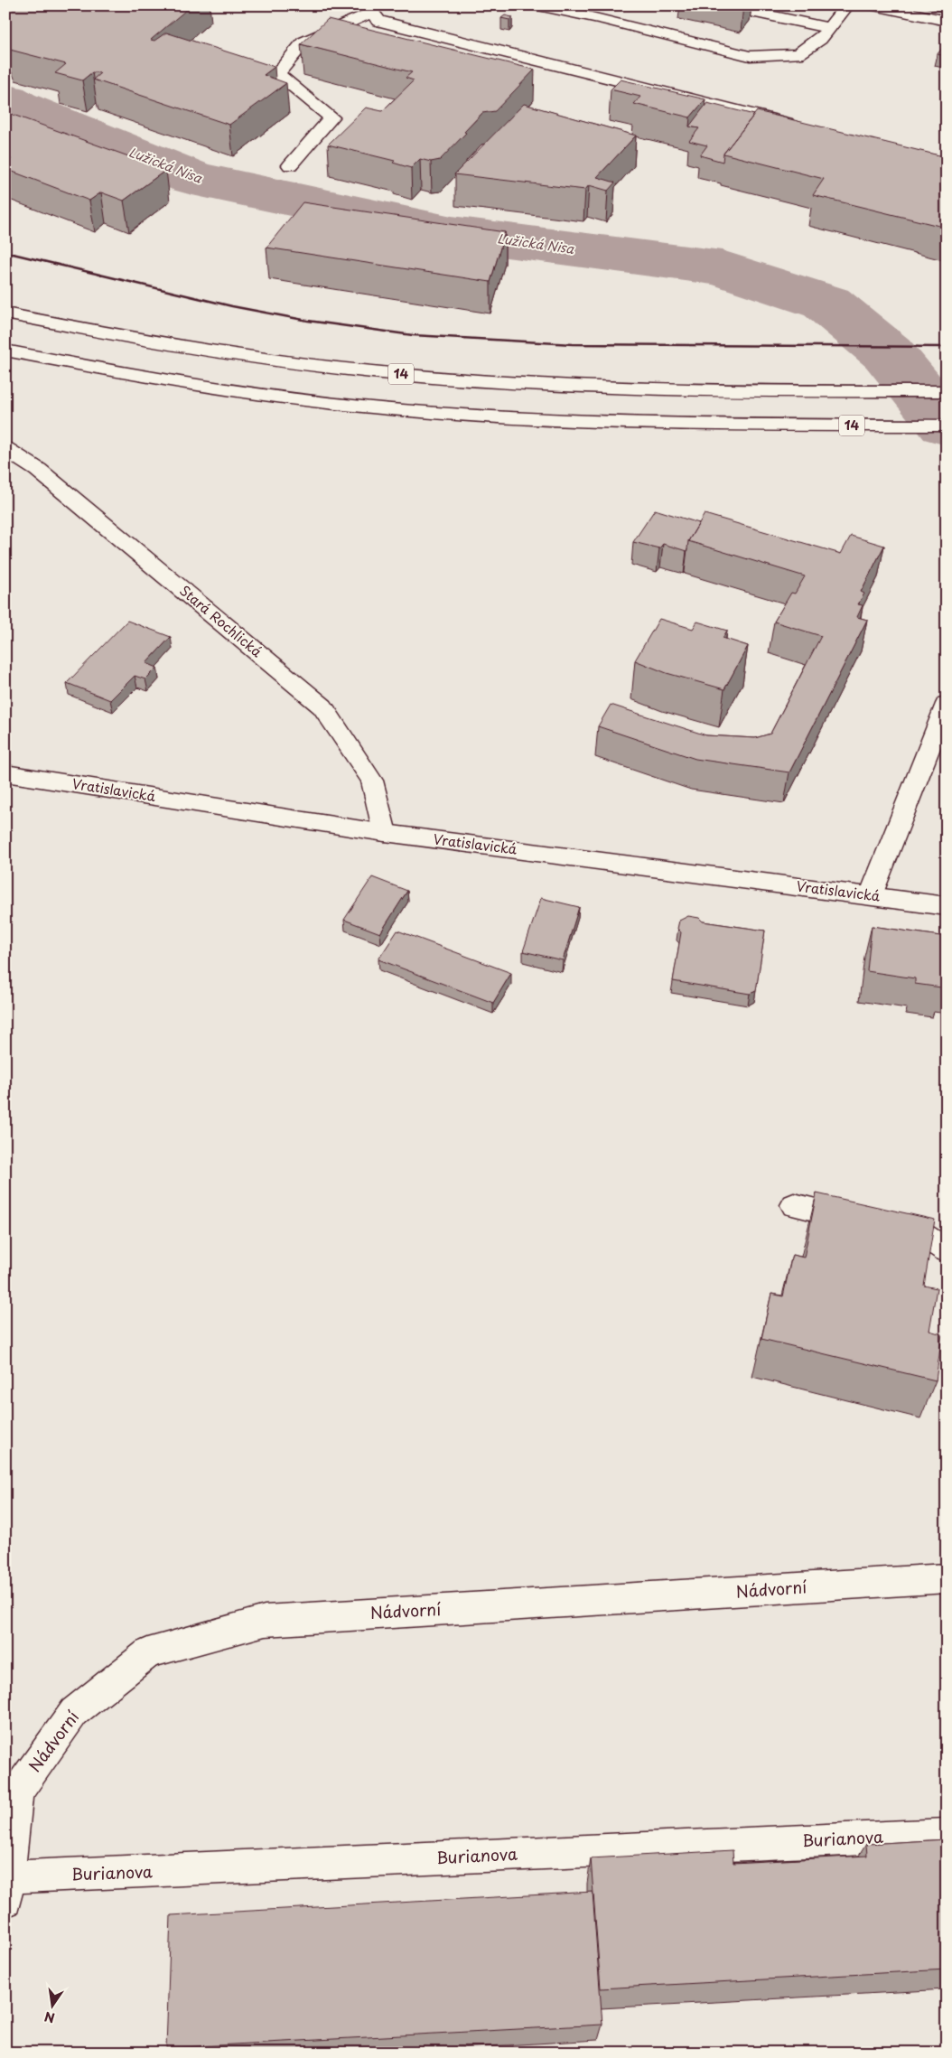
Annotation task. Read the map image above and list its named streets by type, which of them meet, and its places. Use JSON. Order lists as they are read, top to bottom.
{
  "streets": {
    "main road": [
      "14",
      "Stará Rochlická",
      "Vratislavická",
      "Nádvorní",
      "Burianova"
    ]
  },
  "crossings": [
    ["Stará Rochlická", "Vratislavická"],
    ["Nádvorní", "Burianova"]
  ],
  "water": ["Lužická Nisa"],
  "north": "bottom"
}
